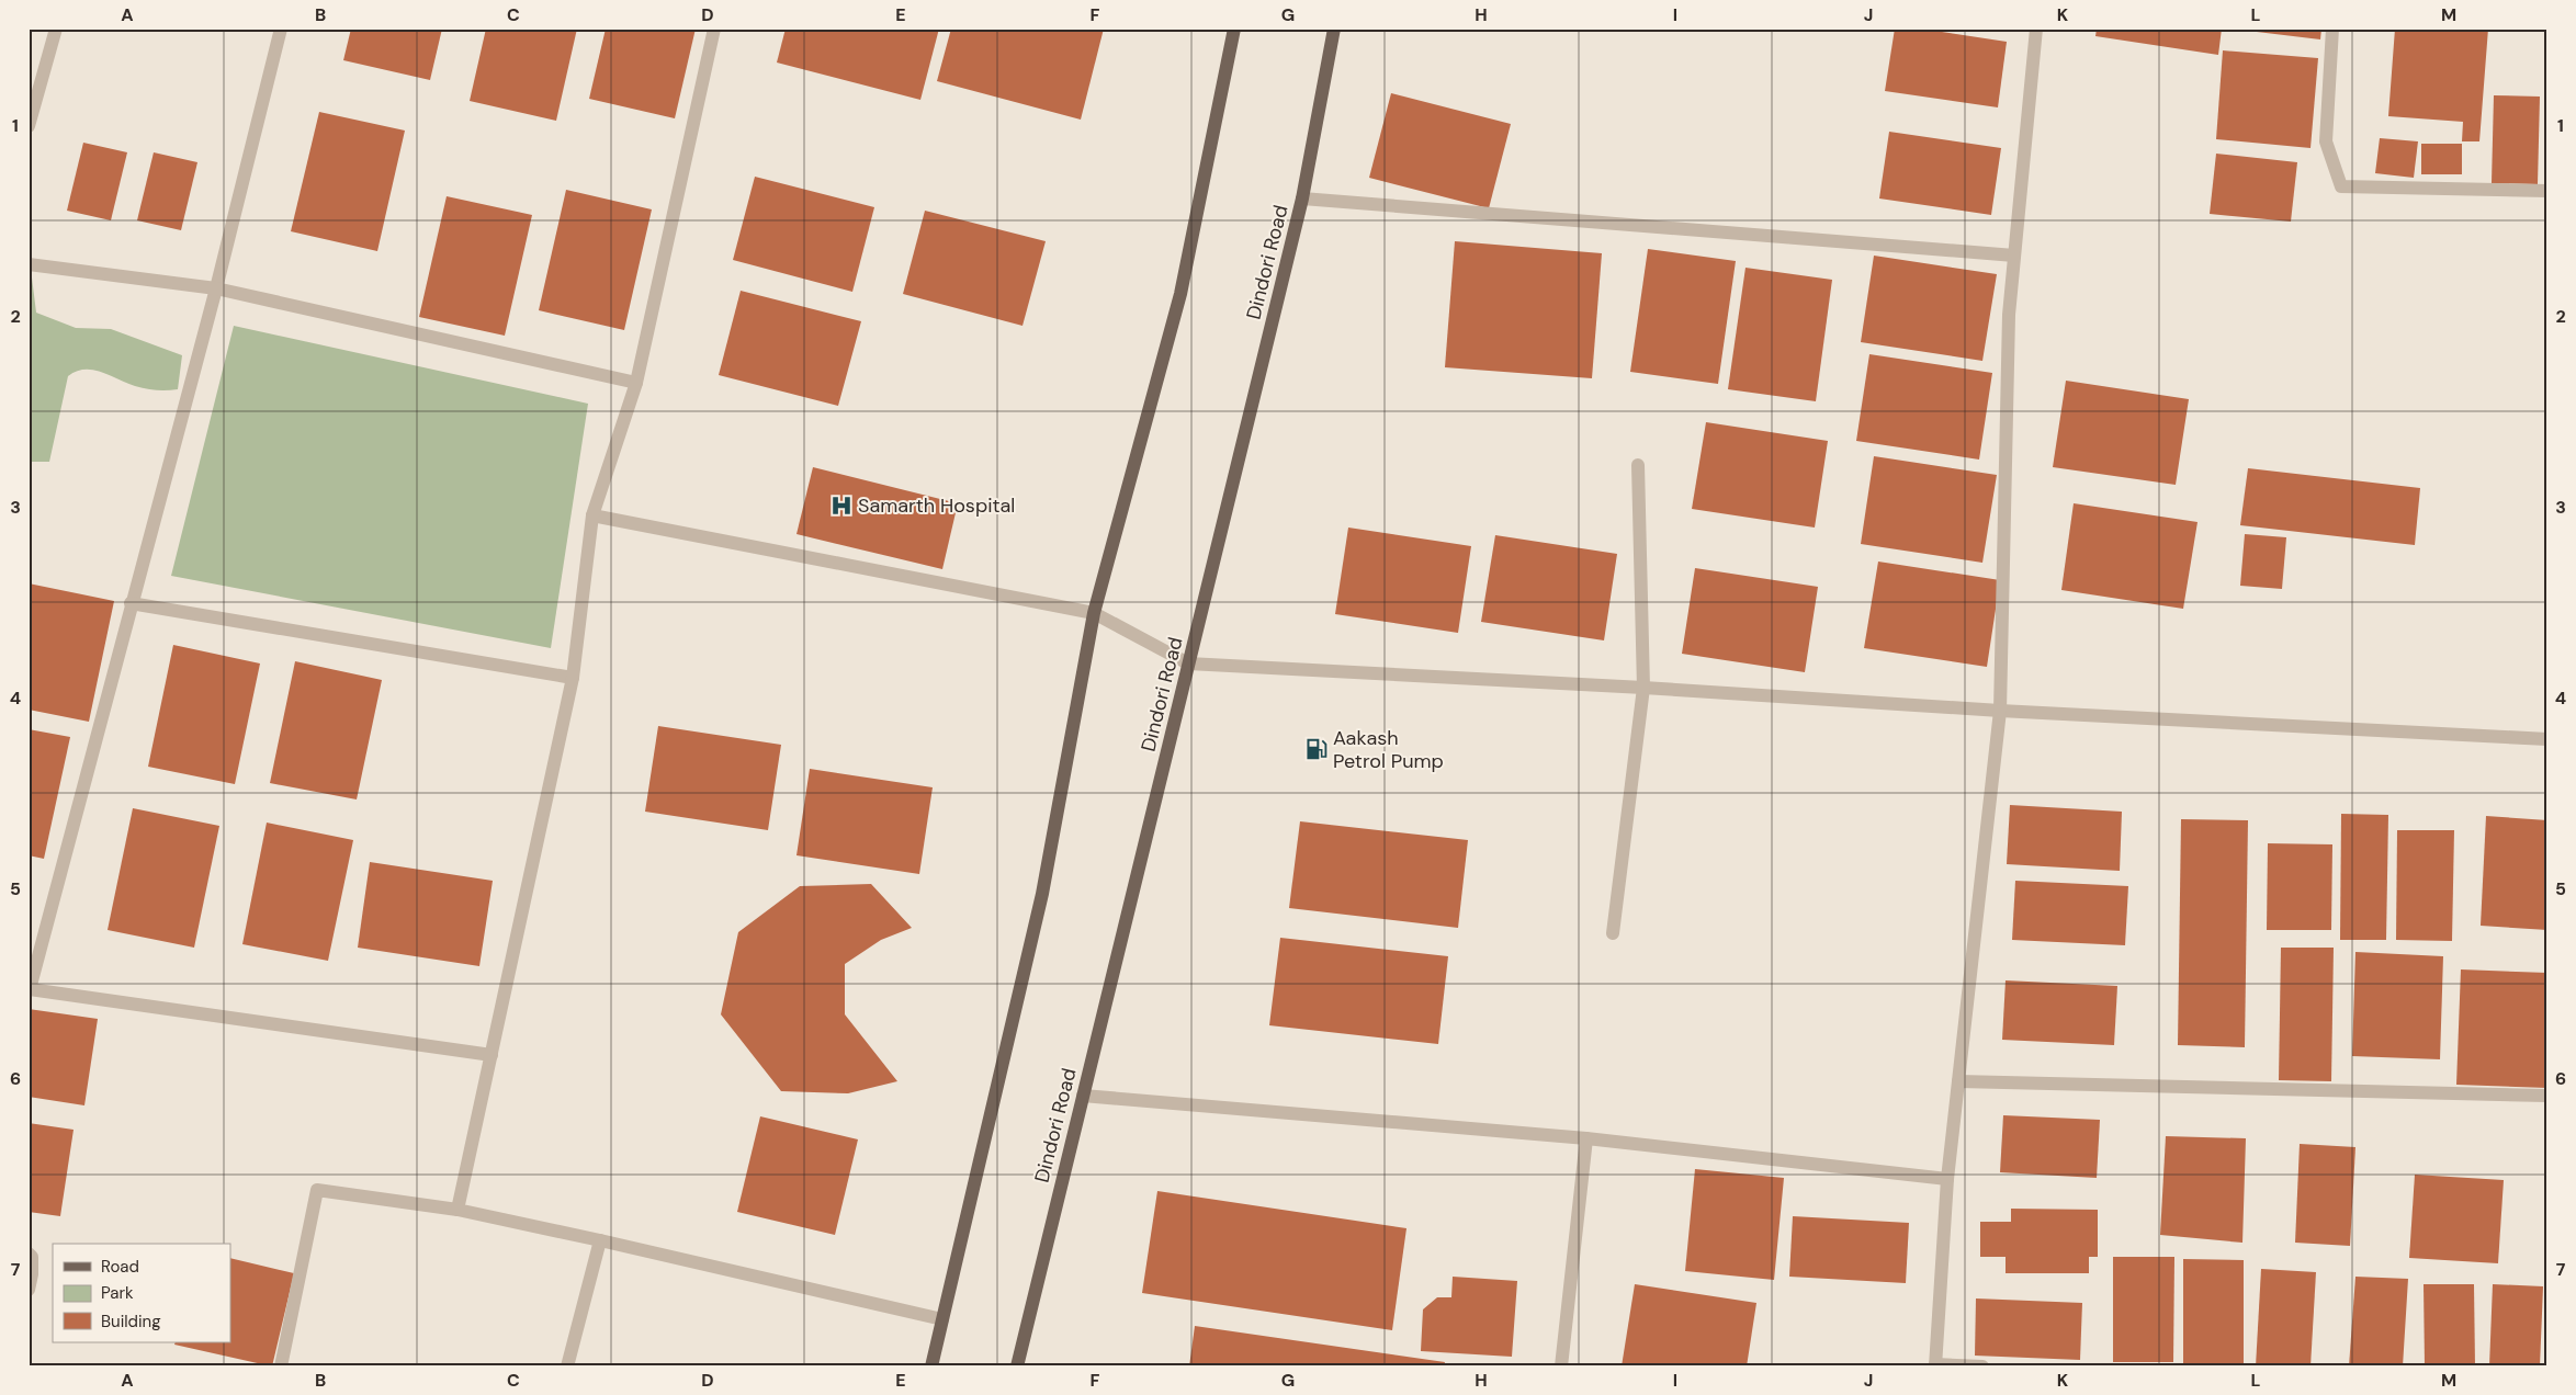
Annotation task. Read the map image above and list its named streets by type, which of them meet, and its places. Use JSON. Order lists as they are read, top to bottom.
{
  "streets": {
    "main road": ["Dindori Road"]
  },
  "places": {
    "hospital": ["Samarth Hospital"],
    "fuel station": ["Aakash Petrol Pump"]
  },
  "legend": ["Road", "Park", "Building"],
  "grid": {
    "columns": [
      "A",
      "B",
      "C",
      "D",
      "E",
      "F",
      "G",
      "H",
      "I",
      "J",
      "K",
      "L",
      "M"
    ],
    "rows": [
      "1",
      "2",
      "3",
      "4",
      "5",
      "6",
      "7"
    ]
  }
}
